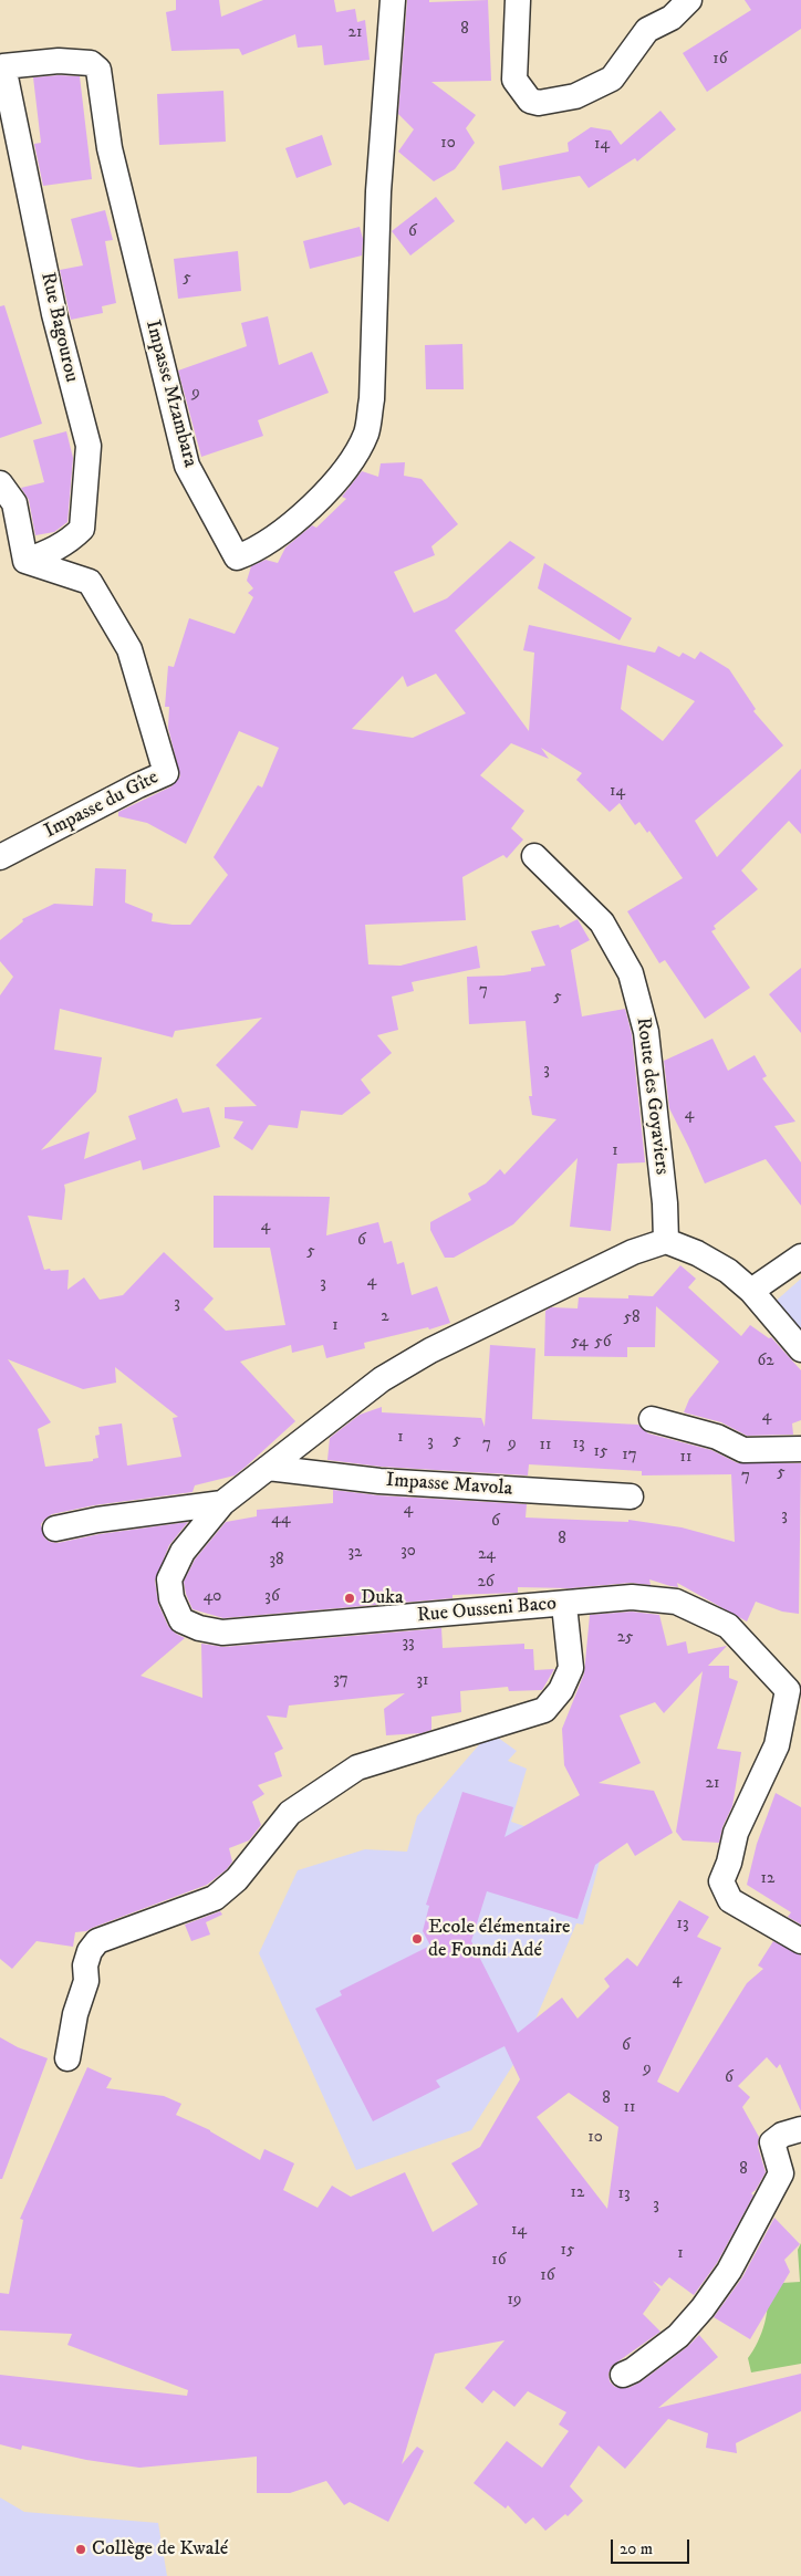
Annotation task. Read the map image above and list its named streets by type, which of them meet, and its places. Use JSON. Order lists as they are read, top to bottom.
{
  "streets": {
    "street": [
      "Rue Bagourou",
      "Impasse Mzambara",
      "Impasse du Gîte",
      "Route des Goyaviers",
      "Impasse Mavola",
      "Rue Ousseni Baco"
    ]
  },
  "crossings": [
    ["Rue Bagourou", "Impasse Mzambara"],
    ["Rue Bagourou", "Impasse du Gîte"],
    ["Route des Goyaviers", "Rue Ousseni Baco"],
    ["Impasse Mavola", "Rue Ousseni Baco"]
  ],
  "places": ["Duka", "Ecole élémentaire de Foundi Adé", "Collège de Kwalé"],
  "house_numbers": [
    "8",
    "21",
    "16",
    "10",
    "14",
    "6",
    "5",
    "9",
    "14",
    "7",
    "5",
    "3",
    "4",
    "1",
    "4",
    "6",
    "5",
    "4",
    "3",
    "3",
    "2",
    "58",
    "1",
    "54",
    "56",
    "62",
    "4",
    "1",
    "5",
    "3",
    "7",
    "9",
    "13",
    "11",
    "15",
    "17",
    "11",
    "5",
    "7",
    "4",
    "3",
    "44",
    "6",
    "8",
    "30",
    "32",
    "24",
    "38",
    "26",
    "40",
    "36",
    "25",
    "33",
    "37",
    "31",
    "21",
    "12",
    "13",
    "4",
    "6",
    "9",
    "6",
    "8",
    "11",
    "10",
    "8",
    "12",
    "13",
    "3",
    "14",
    "15",
    "1",
    "16",
    "16",
    "19"
  ],
  "scale_bar": "20 m"
}
